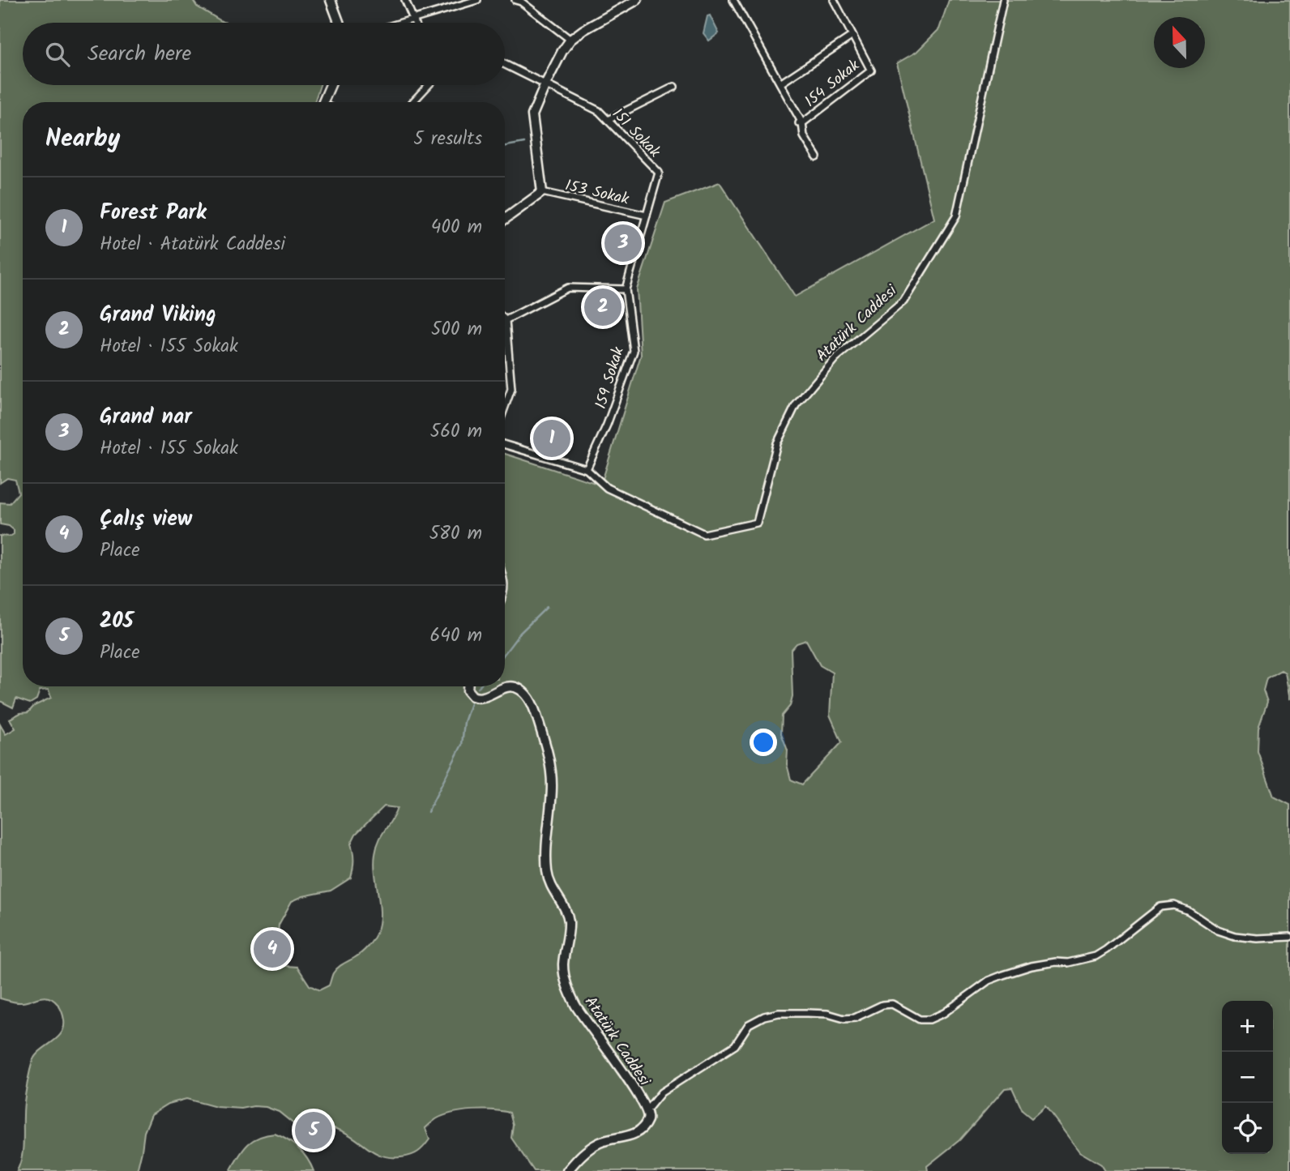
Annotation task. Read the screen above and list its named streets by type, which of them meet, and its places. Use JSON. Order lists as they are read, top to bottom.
{
  "streets": {
    "street": [
      "154 Sokak",
      "151 Sokak",
      "153 Sokak",
      "Atatürk Caddesi",
      "159 Sokak"
    ]
  },
  "crossings": [
    ["151 Sokak", "153 Sokak"],
    ["Atatürk Caddesi", "159 Sokak"]
  ],
  "north": "top",
  "page": {
    "search": "Search here",
    "heading": ["Nearby", "5 results"],
    "list": [
      {
        "mark": "1",
        "name": "Forest Park",
        "note": "Hotel · Atatürk Caddesi",
        "value": "400 m"
      },
      {
        "mark": "2",
        "name": "Grand Viking",
        "note": "Hotel · 155 Sokak",
        "value": "500 m"
      },
      {
        "mark": "3",
        "name": "Grand nar",
        "note": "Hotel · 155 Sokak",
        "value": "560 m"
      },
      {
        "mark": "4",
        "name": "Çalış view",
        "note": "Place",
        "value": "580 m"
      },
      {
        "mark": "5",
        "name": "205",
        "note": "Place",
        "value": "640 m"
      }
    ],
    "pins": [
      "3",
      "2",
      "1",
      "4",
      "5"
    ],
    "map_buttons": ["+", "−"]
  }
}
